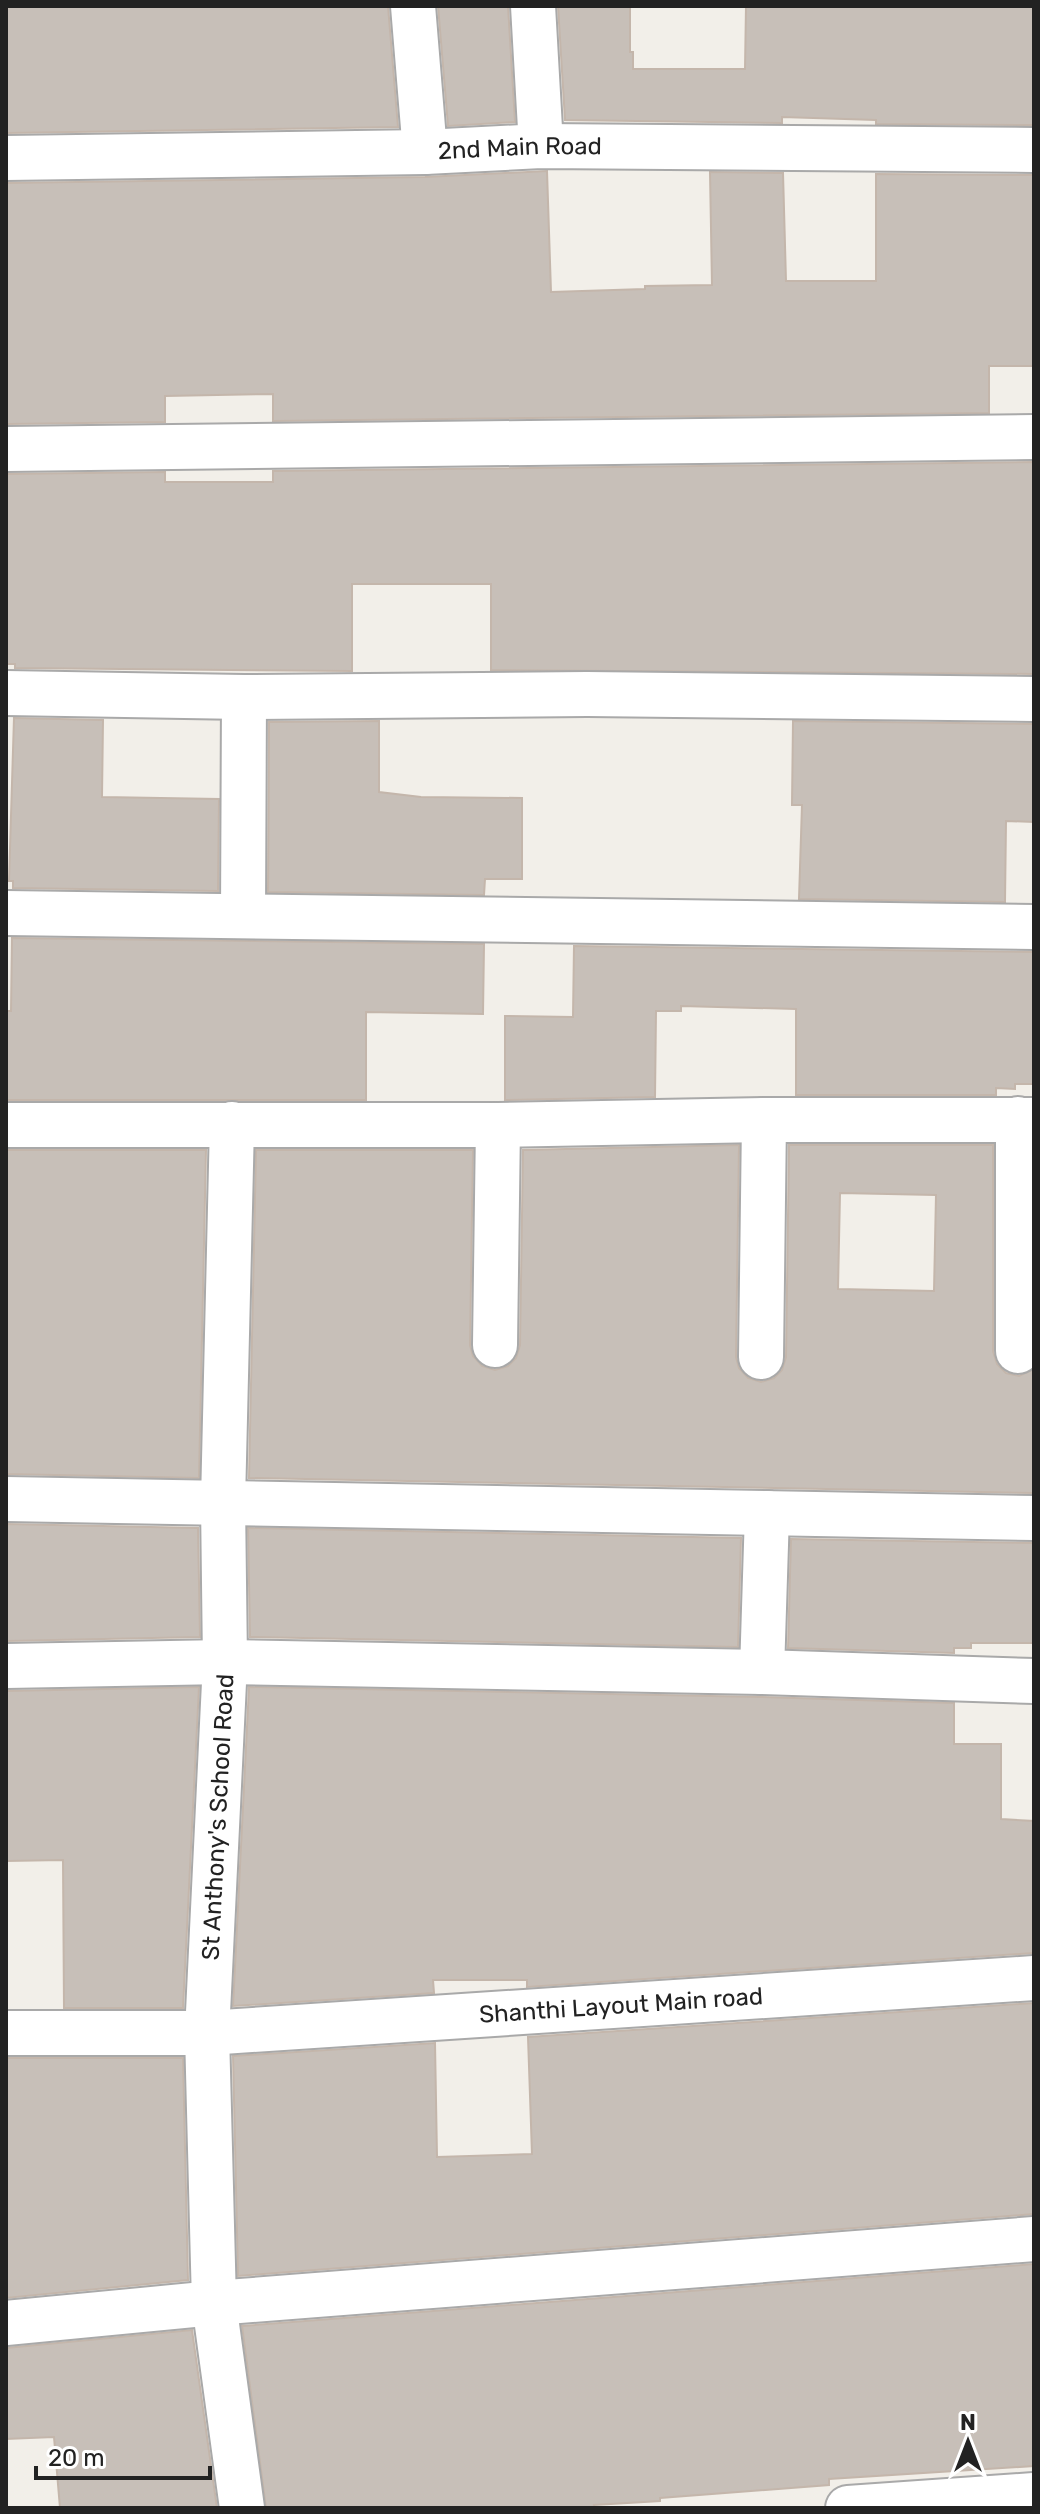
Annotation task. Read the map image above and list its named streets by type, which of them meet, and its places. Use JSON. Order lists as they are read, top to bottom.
{
  "streets": {
    "street": ["2nd Main Road", "St Anthony's School Road", "Shanthi Layout Main road"]
  },
  "crossings": [
    ["St Anthony's School Road", "Shanthi Layout Main road"]
  ],
  "scale_bar": "20 m",
  "north": "top"
}
